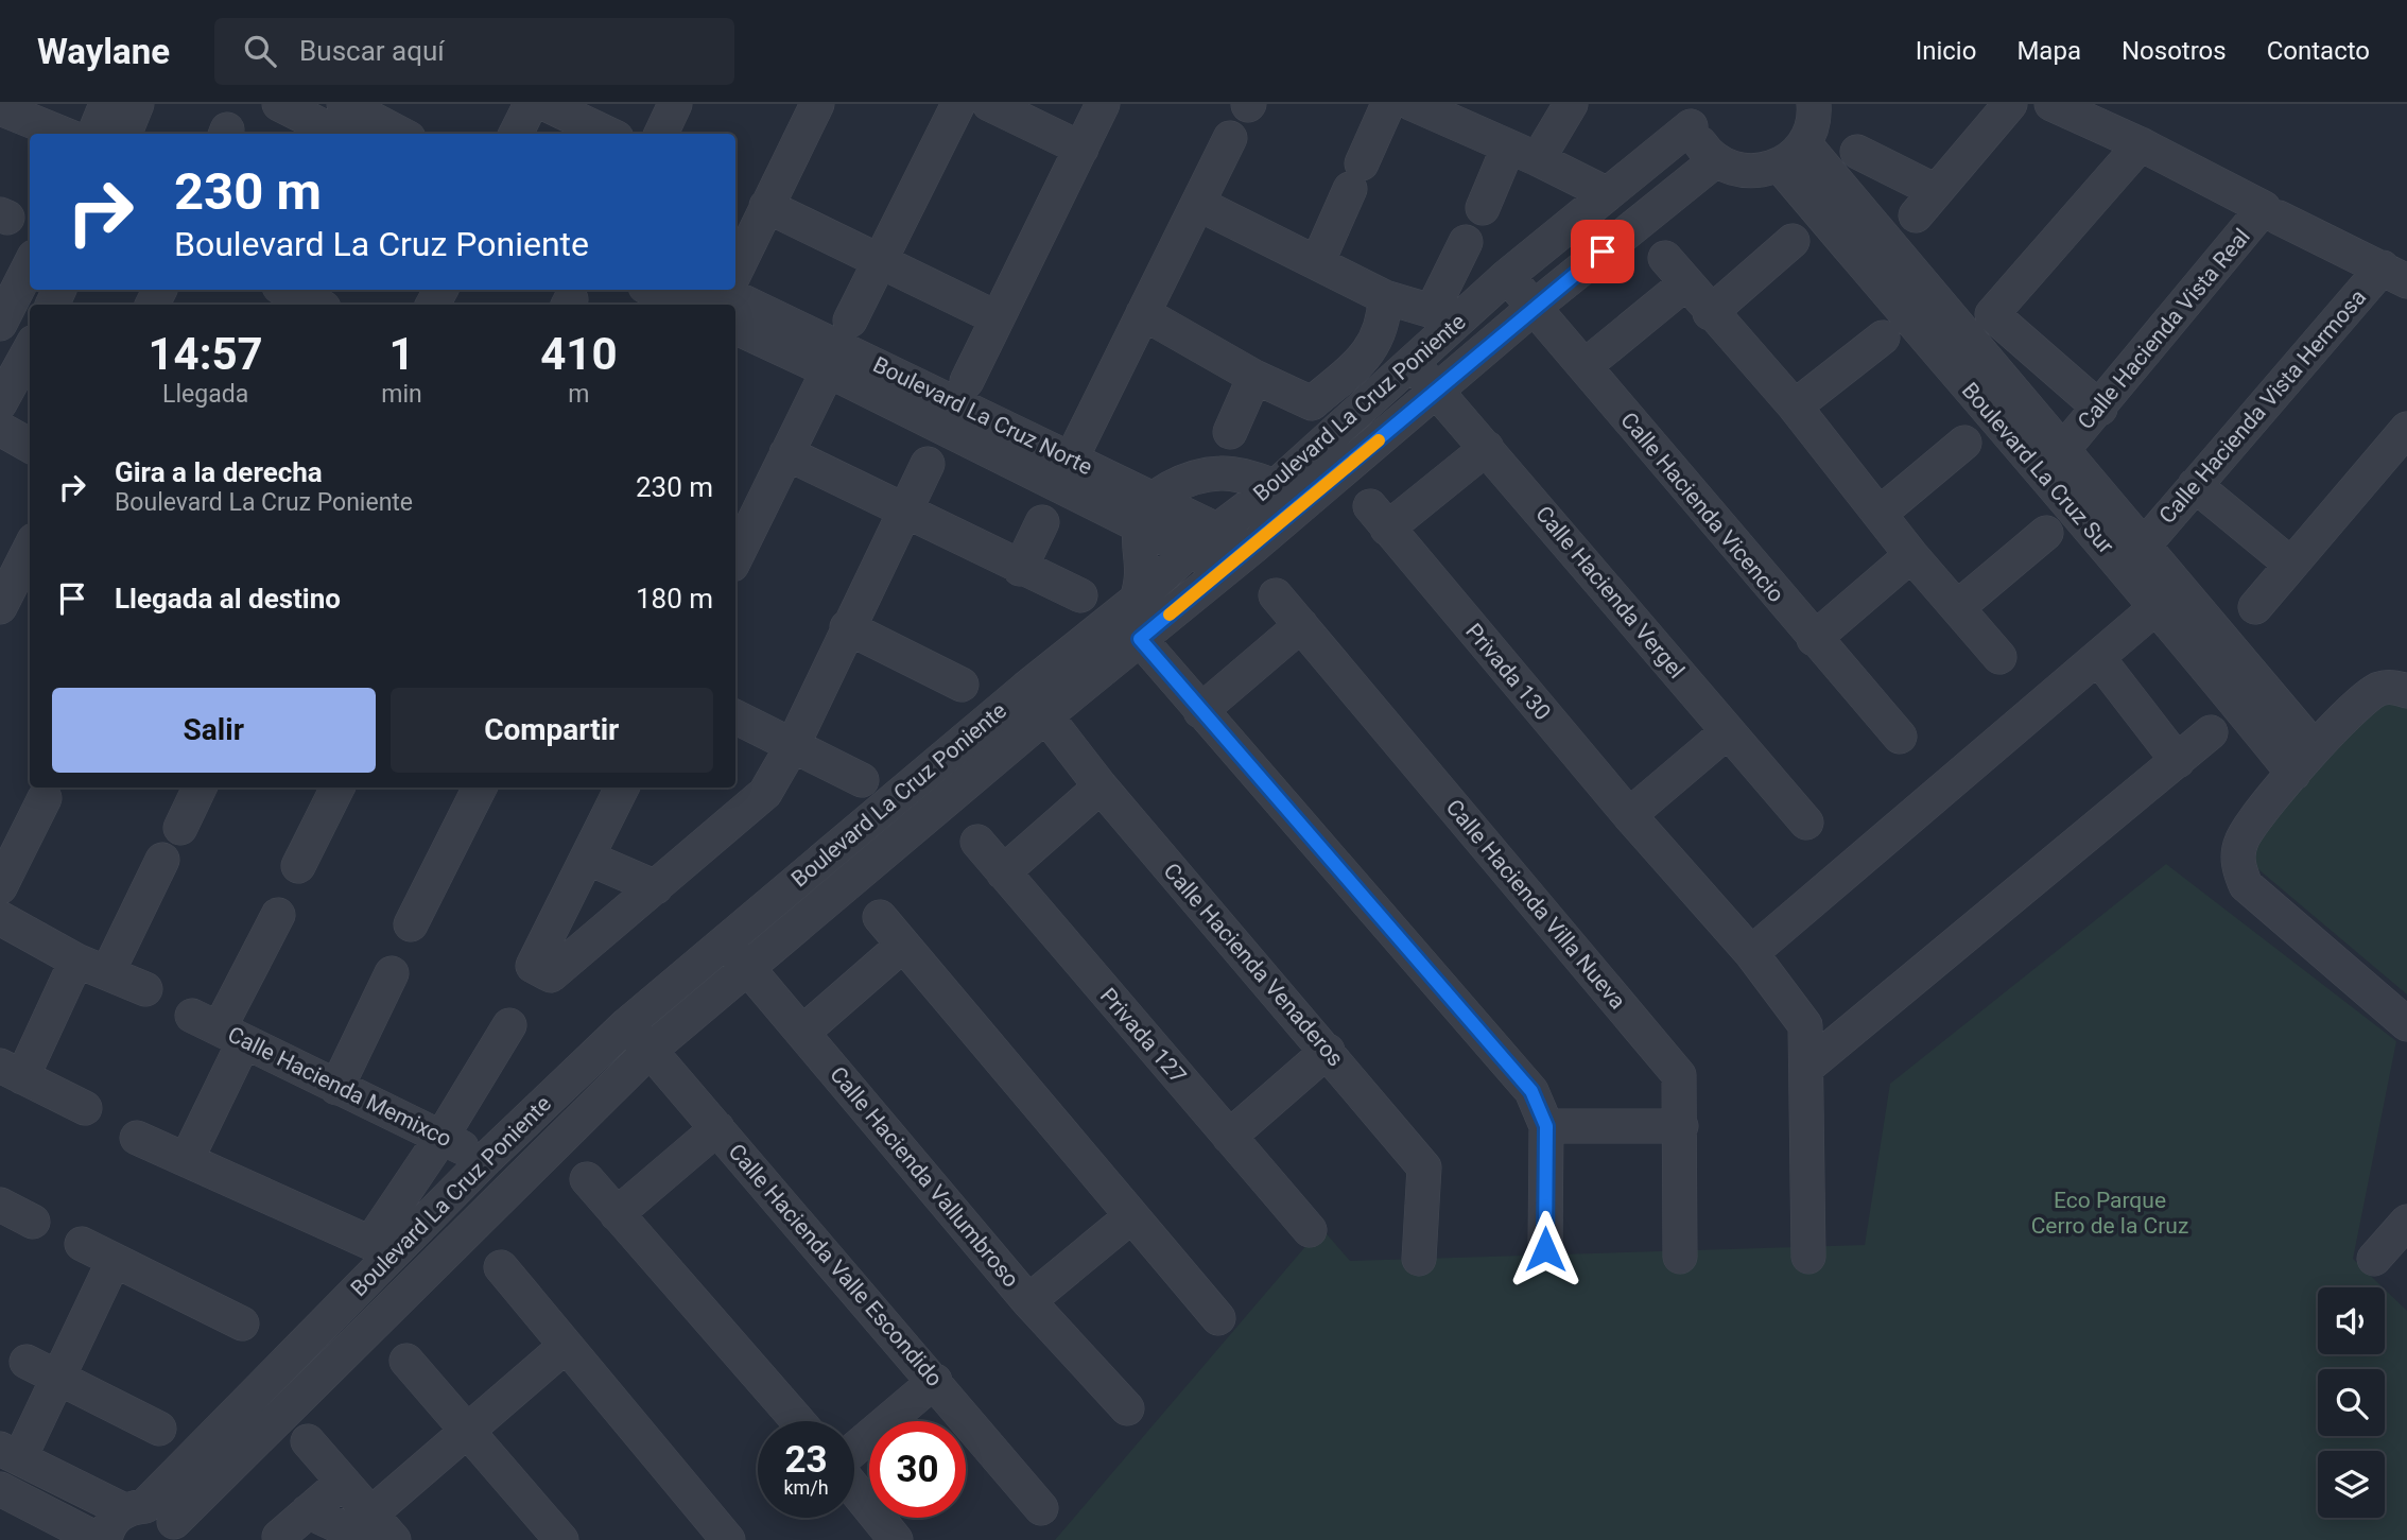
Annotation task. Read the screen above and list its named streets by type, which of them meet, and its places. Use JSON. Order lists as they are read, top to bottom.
{
  "streets": {
    "street": [
      "Calle Hacienda Vista Real",
      "Calle Hacienda Vista Hermosa",
      "Boulevard La Cruz Poniente",
      "Boulevard La Cruz Norte",
      "Boulevard La Cruz Sur",
      "Calle Hacienda Vicencio",
      "Calle Hacienda Vergel",
      "Privada 130",
      "Calle Hacienda Villa Nueva",
      "Calle Hacienda Venaderos",
      "Privada 127",
      "Calle Hacienda Memixco",
      "Calle Hacienda Vallumbroso",
      "Calle Hacienda Valle Escondido"
    ]
  },
  "crossings": [
    ["Calle Hacienda Vista Real", "Boulevard La Cruz Sur"],
    ["Calle Hacienda Vista Hermosa", "Boulevard La Cruz Sur"],
    ["Boulevard La Cruz Poniente", "Boulevard La Cruz Norte"],
    ["Boulevard La Cruz Poniente", "Calle Hacienda Vicencio"],
    ["Boulevard La Cruz Poniente", "Calle Hacienda Vergel"],
    ["Boulevard La Cruz Poniente", "Calle Hacienda Venaderos"],
    ["Boulevard La Cruz Poniente", "Calle Hacienda Memixco"],
    ["Boulevard La Cruz Poniente", "Calle Hacienda Vallumbroso"],
    ["Boulevard La Cruz Poniente", "Calle Hacienda Valle Escondido"],
    ["Calle Hacienda Vergel", "Privada 130"]
  ],
  "parks": ["Eco Parque Cerro de la Cruz"],
  "page": {
    "header": "Waylane",
    "search": "Buscar aquí",
    "nav": [
      "Inicio",
      "Mapa",
      "Nosotros",
      "Contacto"
    ],
    "turn": ["230 m", "Boulevard La Cruz Poniente"],
    "eta": [
      "14:57",
      "Llegada",
      "1",
      "min",
      "410",
      "m"
    ],
    "list": [
      {
        "name": "Gira a la derecha",
        "note": "Boulevard La Cruz Poniente",
        "value": "230 m"
      },
      {
        "name": "Llegada al destino",
        "value": "180 m"
      }
    ],
    "buttons": ["Salir", "Compartir"],
    "speed": "23 km/h",
    "limit": "30"
  }
}
